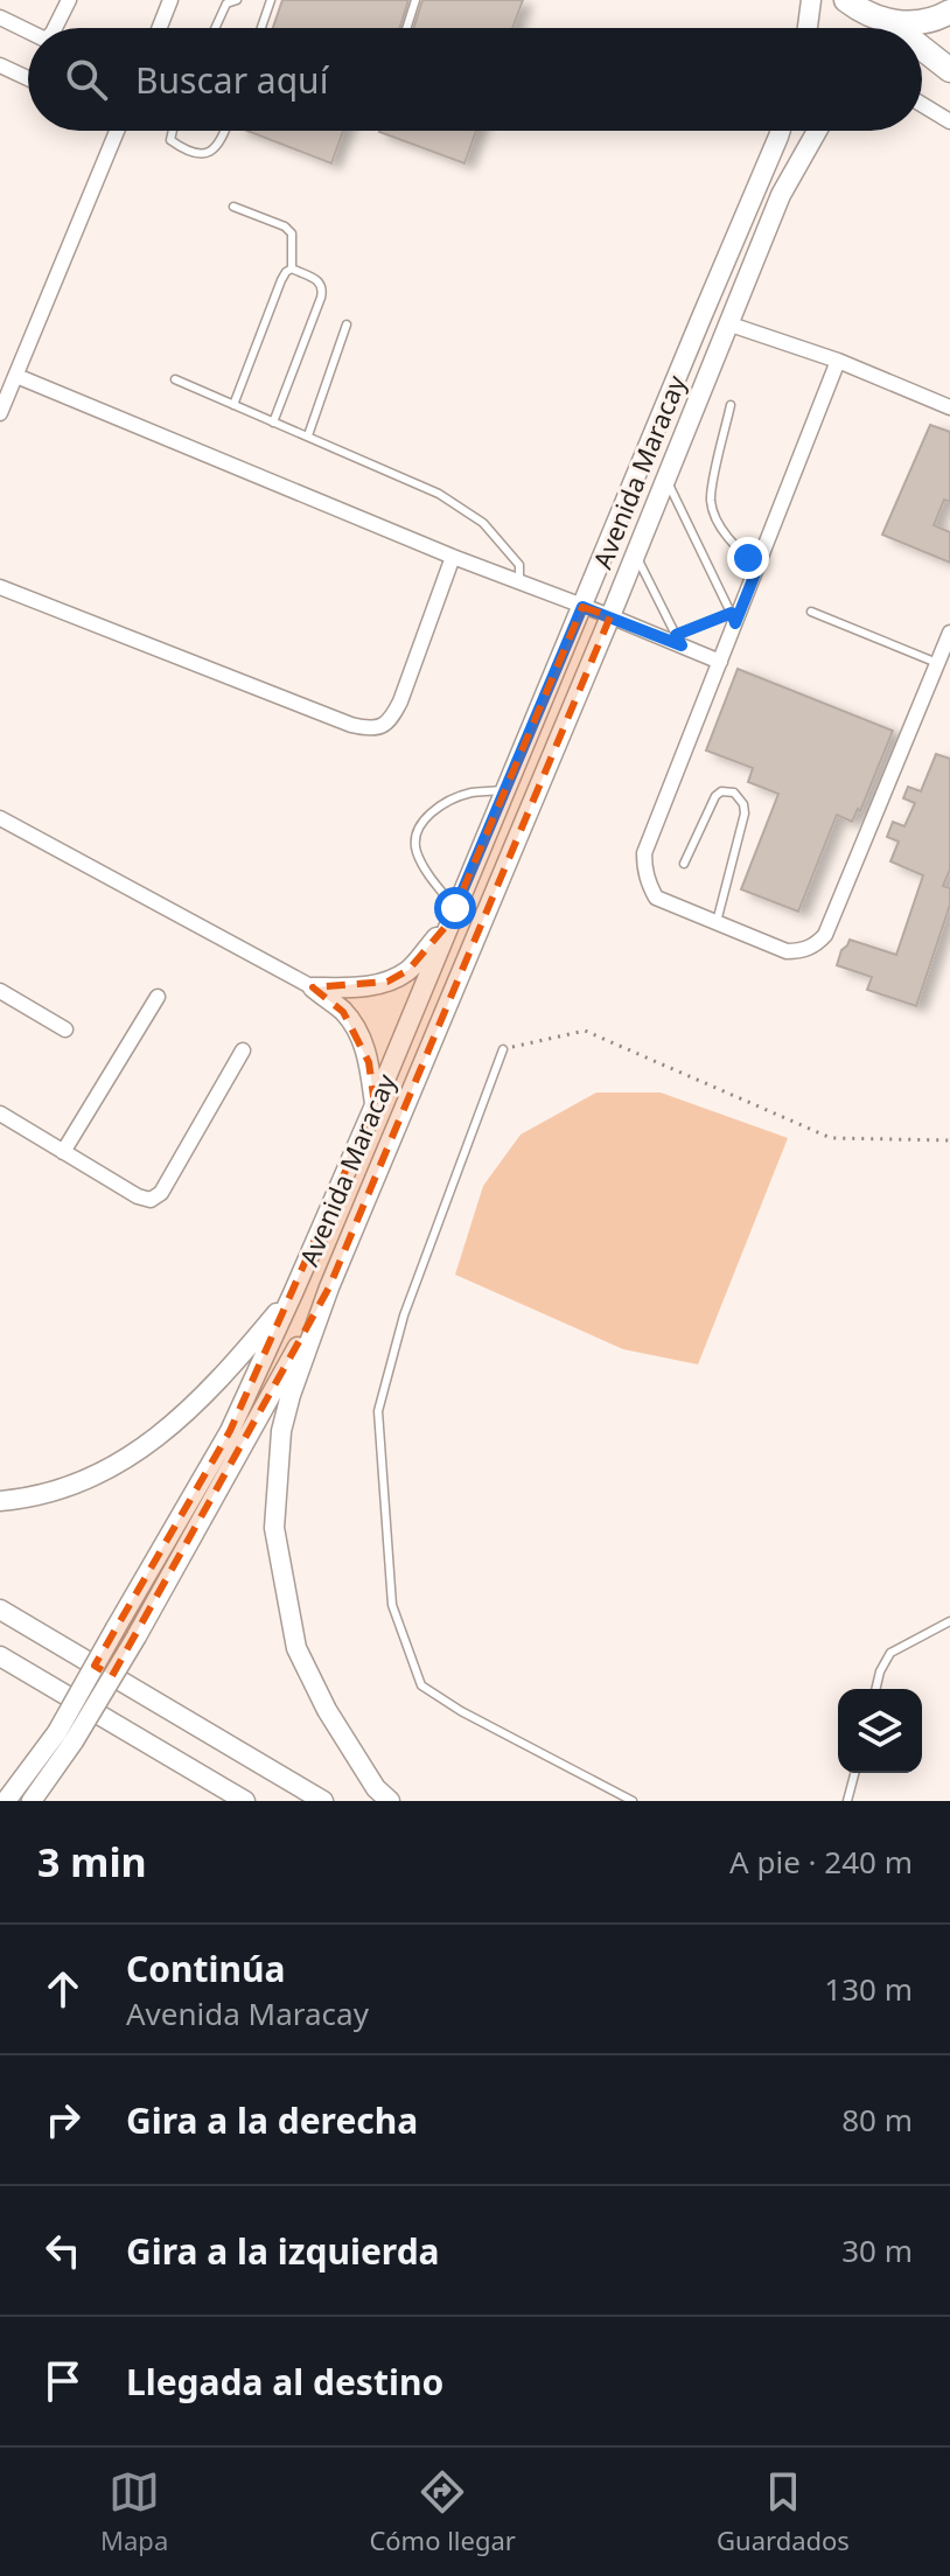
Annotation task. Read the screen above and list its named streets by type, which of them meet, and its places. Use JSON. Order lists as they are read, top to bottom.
{
  "streets": {
    "street": ["Avenida Maracay"]
  },
  "page": {
    "search": "Buscar aquí",
    "heading": ["3 min", "A pie · 240 m"],
    "list": [
      ["Continúa", "Avenida Maracay", "130 m"],
      ["Gira a la derecha", "80 m"],
      ["Gira a la izquierda", "30 m"],
      "Llegada al destino"
    ],
    "nav": ["Mapa", "Cómo llegar", "Guardados"]
  }
}
